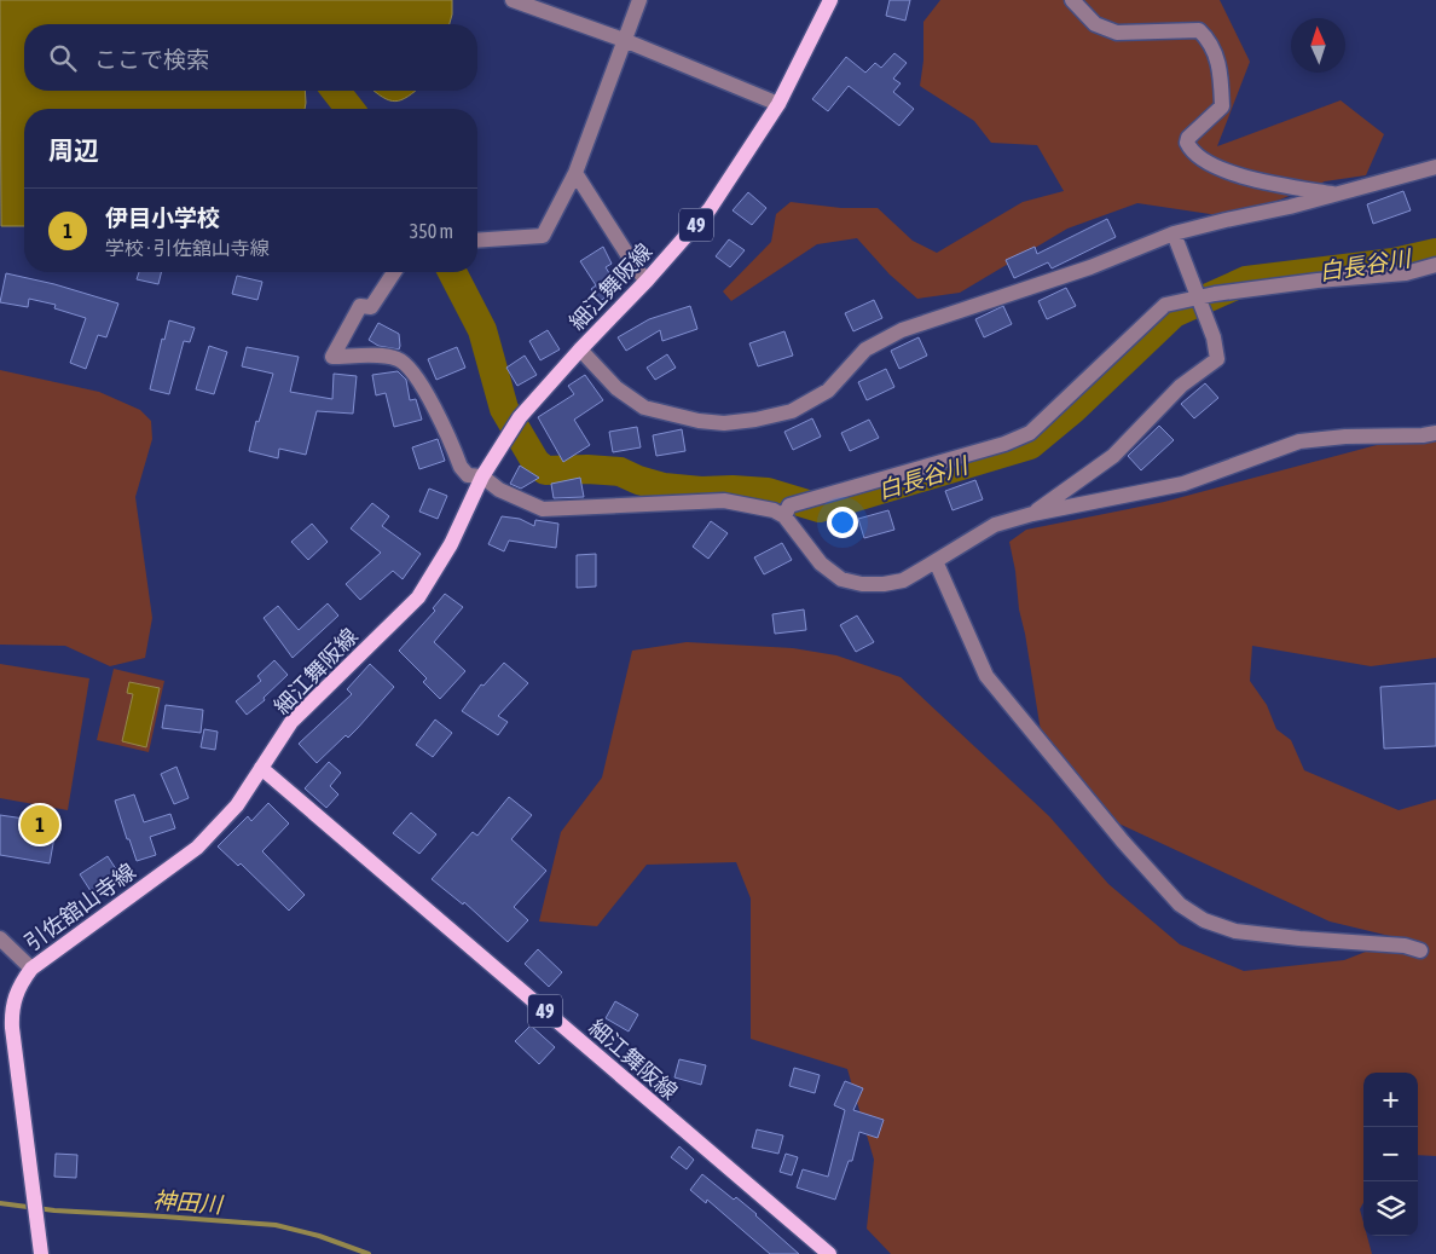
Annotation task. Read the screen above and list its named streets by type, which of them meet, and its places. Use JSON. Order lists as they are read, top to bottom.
{
  "streets": {
    "main road": ["49", "細江舞阪線", "引佐舘山寺線"]
  },
  "crossings": [
    ["細江舞阪線", "引佐舘山寺線"]
  ],
  "water": ["白長谷川", "神田川"],
  "north": "top",
  "page": {
    "search": "ここで検索",
    "heading": "周辺",
    "list": [
      {
        "mark": "1",
        "name": "伊目小学校",
        "note": "学校 · 引佐舘山寺線",
        "value": "350 m"
      }
    ],
    "pins": "1",
    "map_buttons": ["+", "−"]
  }
}
